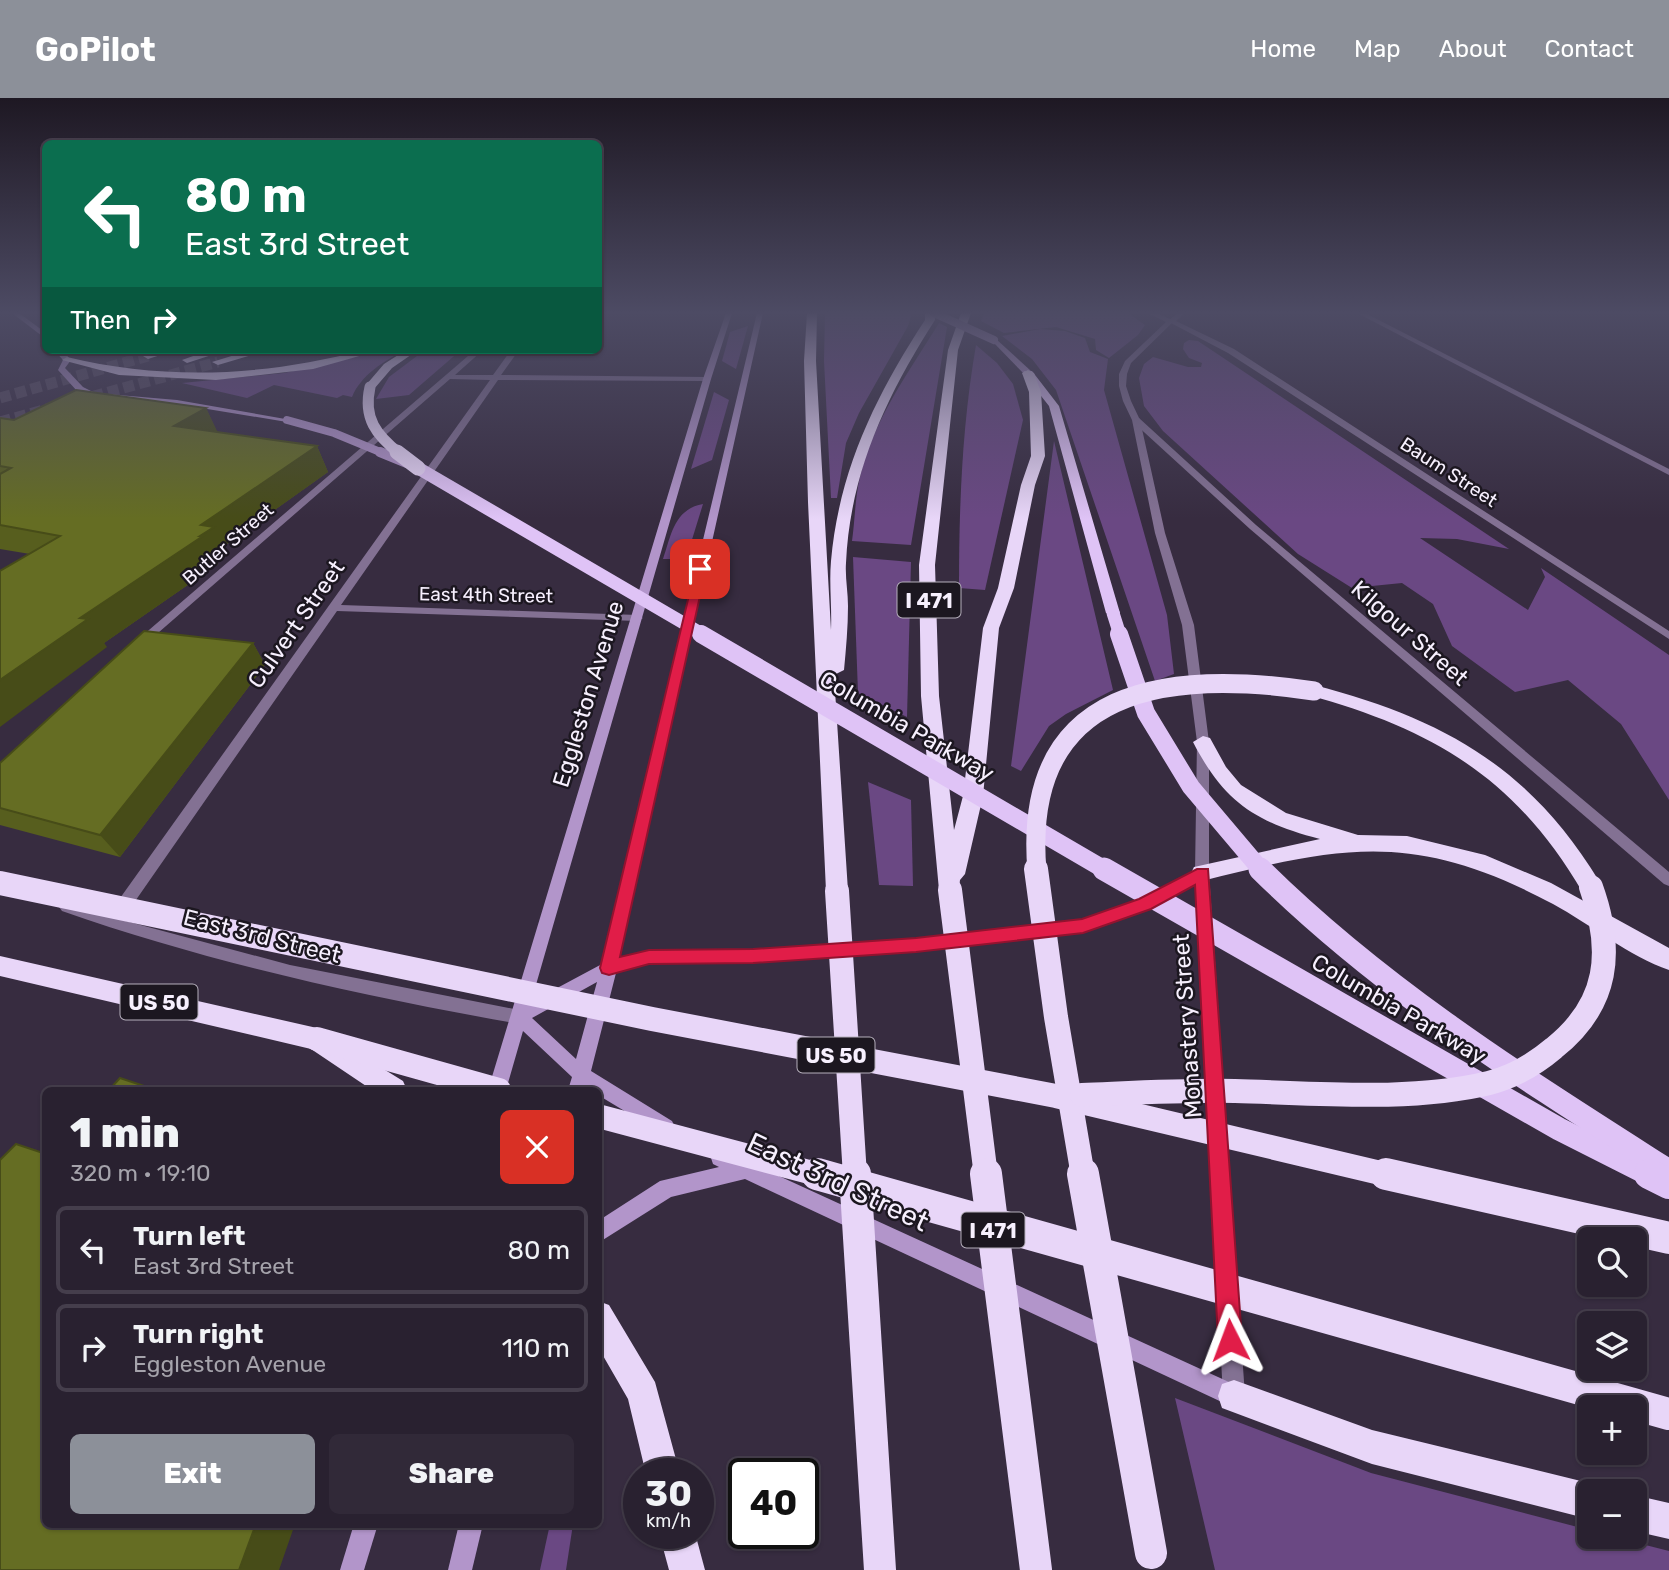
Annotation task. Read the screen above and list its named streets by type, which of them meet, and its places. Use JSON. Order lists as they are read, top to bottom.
{
  "streets": {
    "highway": ["I 471", "Columbia Parkway", "US 50"],
    "main road": ["Eggleston Avenue", "East 3rd Street"],
    "street": [
      "Baum Street",
      "Butler Street",
      "East 4th Street",
      "Culvert Street",
      "Kilgour Street",
      "Monastery Street"
    ]
  },
  "crossings": [
    ["East 4th Street", "Culvert Street"],
    ["East 4th Street", "Eggleston Avenue"],
    ["Culvert Street", "East 3rd Street"],
    ["Kilgour Street", "Monastery Street"],
    ["Eggleston Avenue", "East 3rd Street"],
    ["East 3rd Street", "US 50"],
    ["East 3rd Street", "Monastery Street"]
  ],
  "page": {
    "header": "GoPilot",
    "nav": [
      "Home",
      "Map",
      "About",
      "Contact"
    ],
    "turn": ["80 m", "East 3rd Street"],
    "then": "Then",
    "heading": ["1 min", "320 m · 19:10"],
    "list": [
      {
        "name": "Turn left",
        "note": "East 3rd Street",
        "value": "80 m"
      },
      {
        "name": "Turn right",
        "note": "Eggleston Avenue",
        "value": "110 m"
      }
    ],
    "map_buttons": ["+", "−"],
    "buttons": ["Exit", "Share"],
    "speed": "30 km/h",
    "limit": "40"
  }
}
